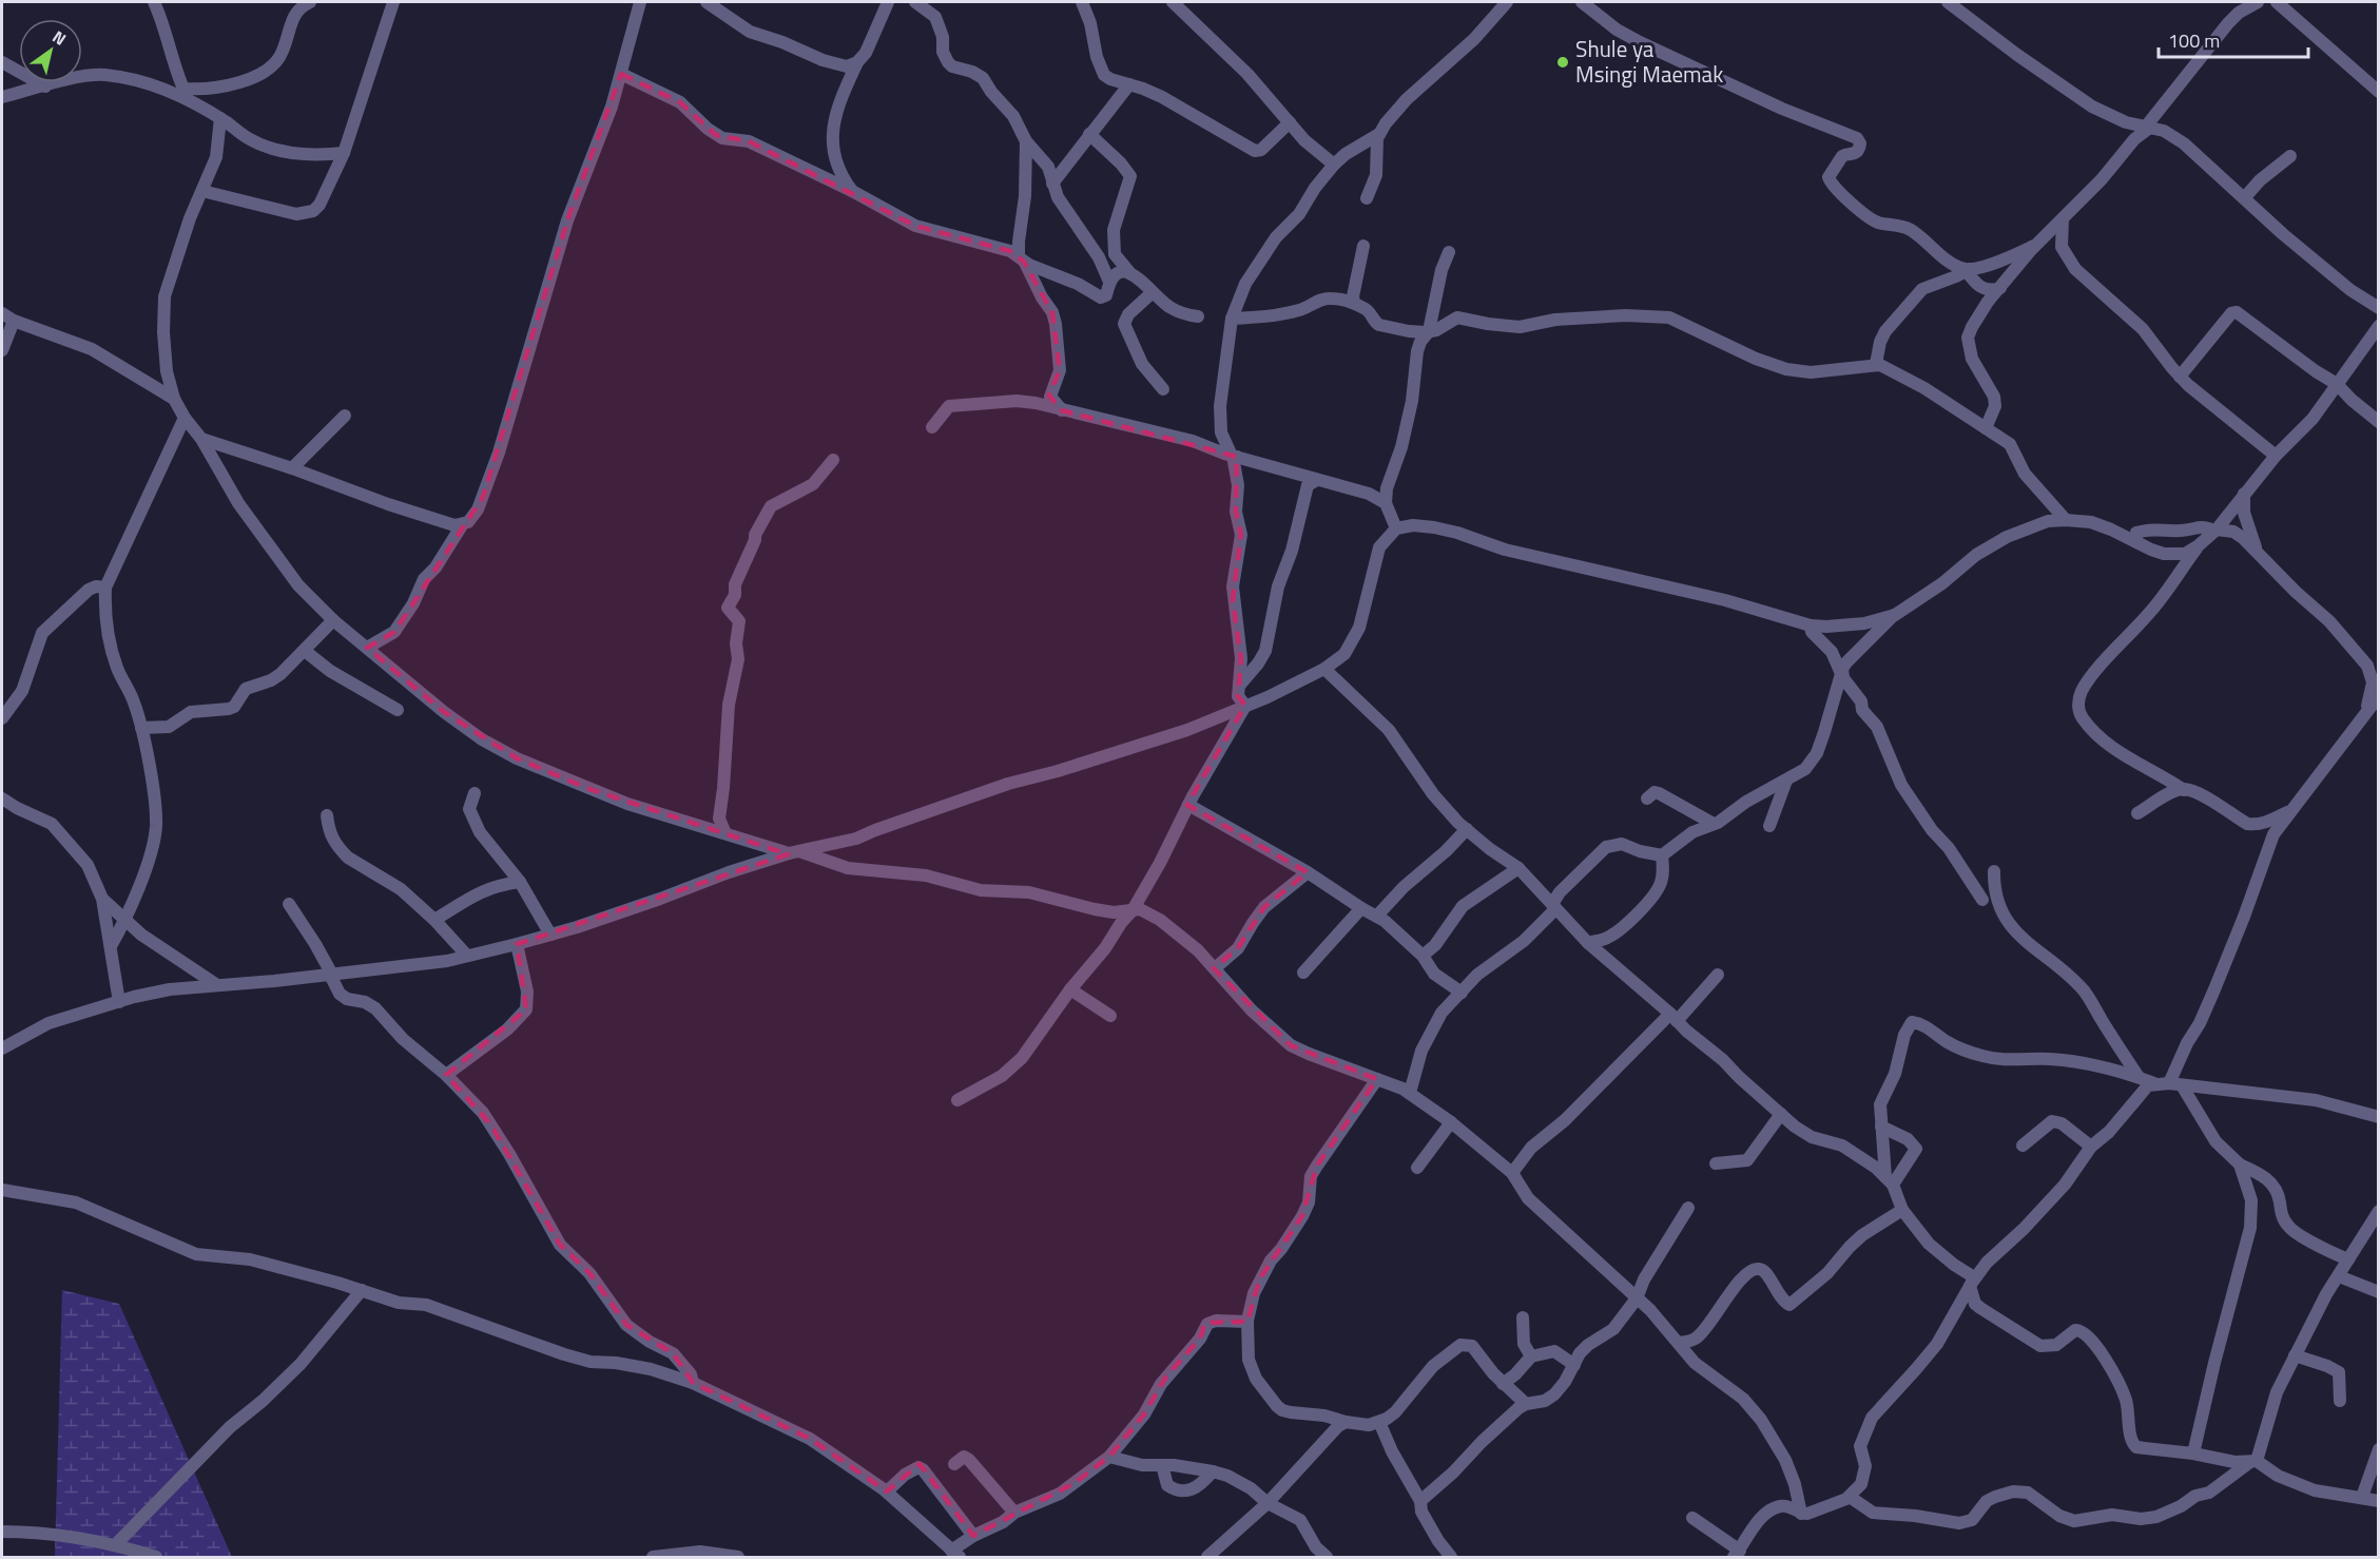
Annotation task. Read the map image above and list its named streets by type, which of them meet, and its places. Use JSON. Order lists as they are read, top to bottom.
{
  "places": ["Shule ya Msingi Maemak"],
  "scale_bar": "100 m",
  "north": "top right"
}
